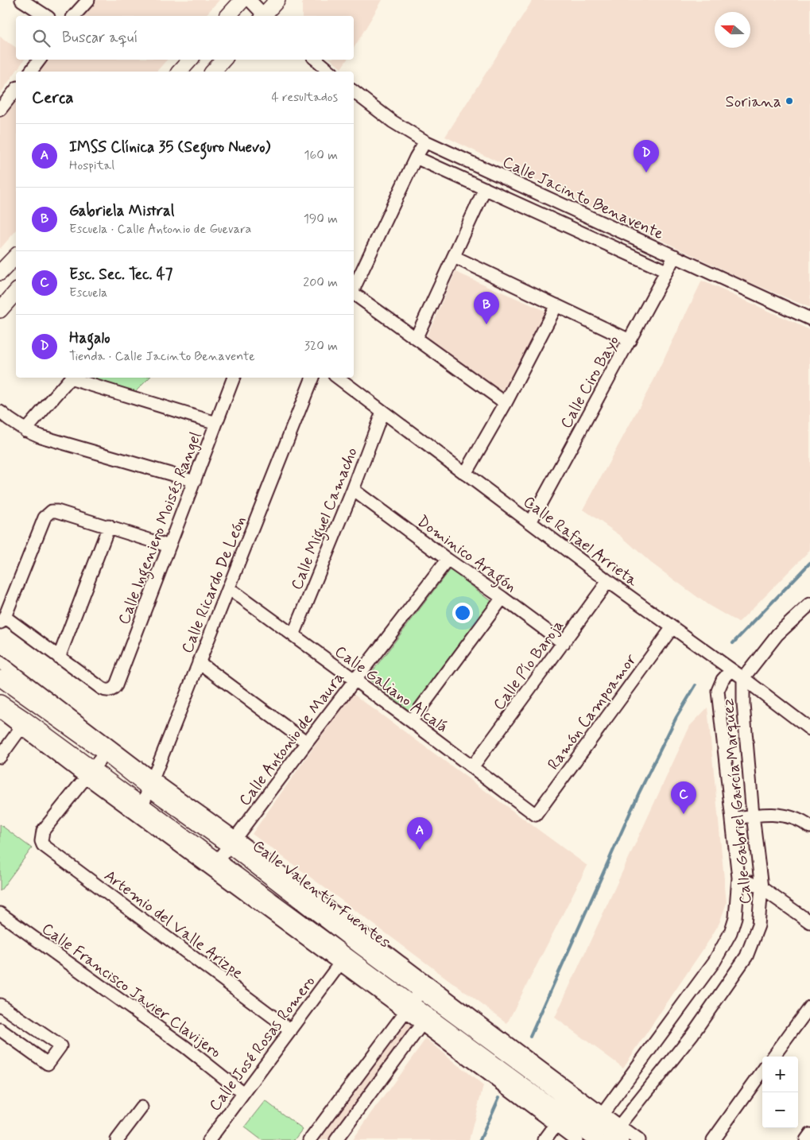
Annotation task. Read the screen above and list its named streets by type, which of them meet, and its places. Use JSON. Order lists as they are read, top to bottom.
{
  "streets": {
    "main road": ["Calle Valentín Fuentes"],
    "street": [
      "Calle Jacinto Benavente",
      "Calle Ciro Bayo",
      "Calle Miguel Camacho",
      "Calle Ingeniero Moisés Rangel",
      "Calle Rafael Arrieta",
      "Dominico Aragón",
      "Calle Ricardo De León",
      "Calle Pío Baroja",
      "Calle Galiano Alcalá",
      "Ramón Campoamor",
      "Calle Antonio de Maura",
      "Calle Gabriel García Marquez",
      "Artemio del Valle Arizpe",
      "Calle Francisco Javier Clavijero",
      "Calle José Rosas Romero"
    ]
  },
  "crossings": [
    ["Calle Jacinto Benavente", "Calle Ciro Bayo"],
    ["Calle Ciro Bayo", "Calle Rafael Arrieta"],
    ["Calle Miguel Camacho", "Calle Rafael Arrieta"],
    ["Calle Miguel Camacho", "Dominico Aragón"],
    ["Calle Miguel Camacho", "Calle Galiano Alcalá"],
    ["Calle Rafael Arrieta", "Calle Pío Baroja"],
    ["Calle Rafael Arrieta", "Ramón Campoamor"],
    ["Calle Rafael Arrieta", "Calle Gabriel García Marquez"],
    ["Dominico Aragón", "Calle Pío Baroja"],
    ["Dominico Aragón", "Calle Antonio de Maura"],
    ["Calle Ricardo De León", "Calle Galiano Alcalá"],
    ["Calle Ricardo De León", "Calle Valentín Fuentes"],
    ["Calle Pío Baroja", "Calle Galiano Alcalá"],
    ["Calle Galiano Alcalá", "Ramón Campoamor"],
    ["Calle Galiano Alcalá", "Calle Antonio de Maura"],
    ["Calle Antonio de Maura", "Calle Valentín Fuentes"],
    ["Calle Gabriel García Marquez", "Calle Valentín Fuentes"],
    ["Calle Valentín Fuentes", "Artemio del Valle Arizpe"],
    ["Artemio del Valle Arizpe", "Calle José Rosas Romero"],
    ["Calle Francisco Javier Clavijero", "Calle José Rosas Romero"]
  ],
  "places": ["Soriana"],
  "north": "left",
  "page": {
    "search": "Buscar aquí",
    "heading": ["Cerca", "4 resultados"],
    "list": [
      {
        "mark": "A",
        "name": "IMSS Clínica 35 (Seguro Nuevo)",
        "note": "Hospital",
        "value": "160 m"
      },
      {
        "mark": "B",
        "name": "Gabriela Mistral",
        "note": "Escuela · Calle Antonio de Guevara",
        "value": "190 m"
      },
      {
        "mark": "C",
        "name": "Esc. Sec. Tec. 47",
        "note": "Escuela",
        "value": "200 m"
      },
      {
        "mark": "D",
        "name": "Hagalo",
        "note": "Tienda · Calle Jacinto Benavente",
        "value": "320 m"
      }
    ],
    "pins": [
      "D",
      "B",
      "C",
      "A"
    ],
    "map_buttons": ["+", "−"]
  }
}
